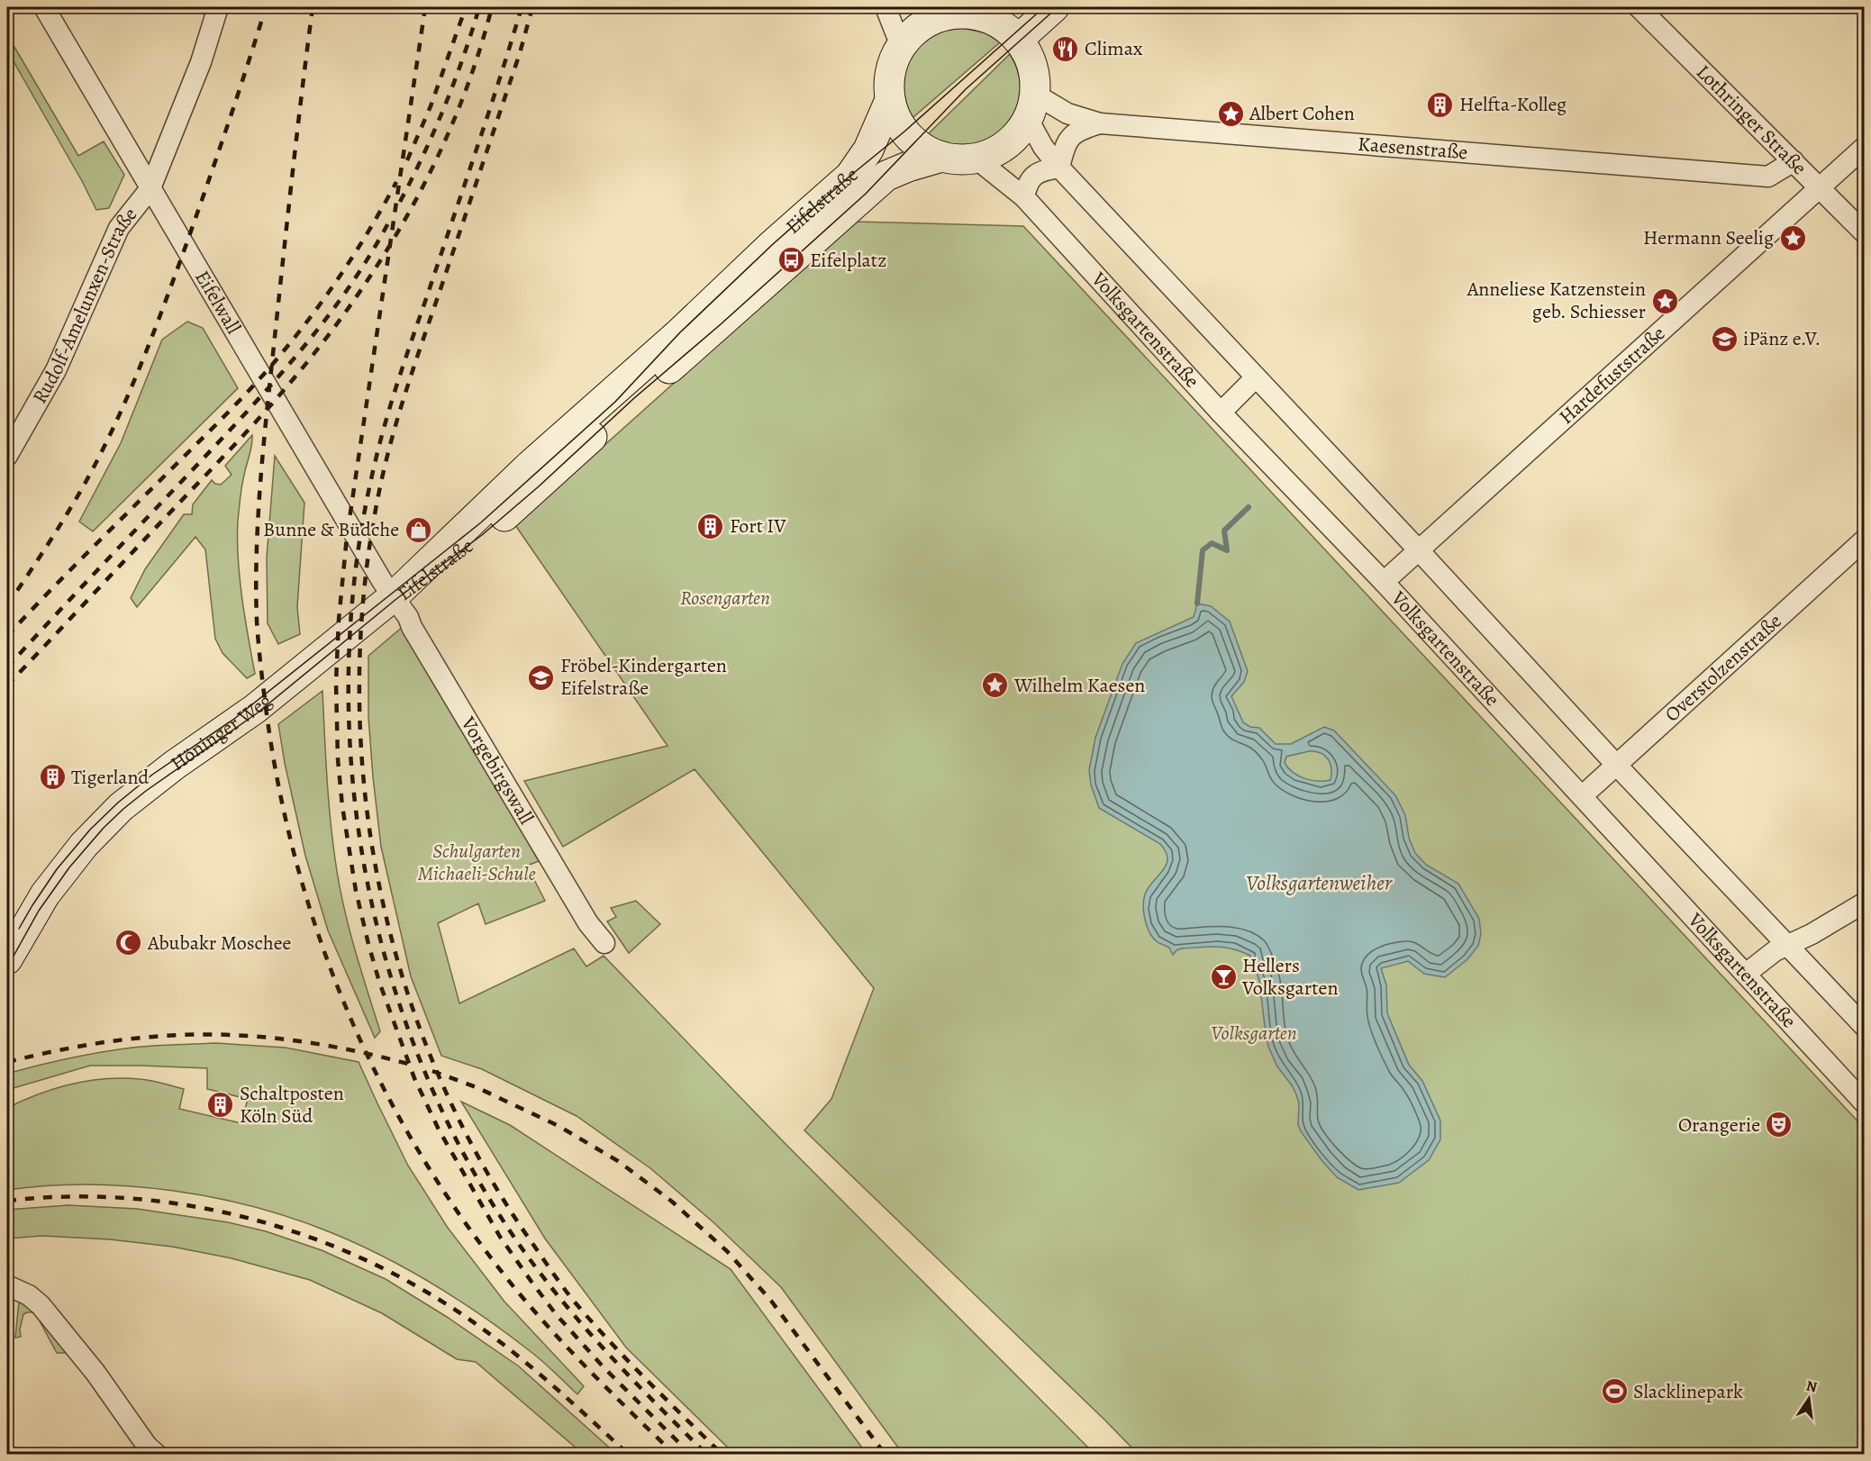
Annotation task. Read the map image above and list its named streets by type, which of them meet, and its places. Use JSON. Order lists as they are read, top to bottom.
{
  "streets": {
    "street": [
      "Lothringer Straße",
      "Kaesenstraße",
      "Eifelstraße",
      "Eifelwall",
      "Rudolf-Amelunxen-Straße",
      "Volksgartenstraße",
      "Hardefuststraße",
      "Overstolzenstraße",
      "Höninger Weg",
      "Vorgebirgswall"
    ]
  },
  "crossings": [
    ["Lothringer Straße", "Kaesenstraße"],
    ["Lothringer Straße", "Hardefuststraße"],
    ["Kaesenstraße", "Eifelstraße"],
    ["Kaesenstraße", "Volksgartenstraße"],
    ["Eifelstraße", "Eifelwall"],
    ["Eifelstraße", "Volksgartenstraße"],
    ["Eifelstraße", "Höninger Weg"],
    ["Eifelstraße", "Vorgebirgswall"],
    ["Eifelwall", "Rudolf-Amelunxen-Straße"],
    ["Eifelwall", "Höninger Weg"],
    ["Eifelwall", "Vorgebirgswall"],
    ["Volksgartenstraße", "Hardefuststraße"],
    ["Volksgartenstraße", "Overstolzenstraße"],
    ["Höninger Weg", "Vorgebirgswall"]
  ],
  "water": ["Volksgartenweiher"],
  "parks": ["Rosengarten", "Schulgarten Michaeli-Schule", "Volksgarten"],
  "places": {
    "restaurant": ["Climax"],
    "building": [
      "Helfta-Kolleg",
      "Fort IV",
      "Tigerland",
      "Schaltposten Köln Süd"
    ],
    "place": [
      "Albert Cohen",
      "Hermann Seelig",
      "Anneliese Katzenstein geb. Schiesser",
      "Wilhelm Kaesen"
    ],
    "bus stop": ["Eifelplatz"],
    "school or university": ["iPänz e.V.", "Fröbel-Kindergarten Eifelstraße"],
    "shop": ["Bunne & Büdche"],
    "mosque": ["Abubakr Moschee"],
    "bar": ["Hellers Volksgarten"],
    "theatre": ["Orangerie"],
    "sports": ["Slacklinepark"]
  },
  "north": "top"
}
